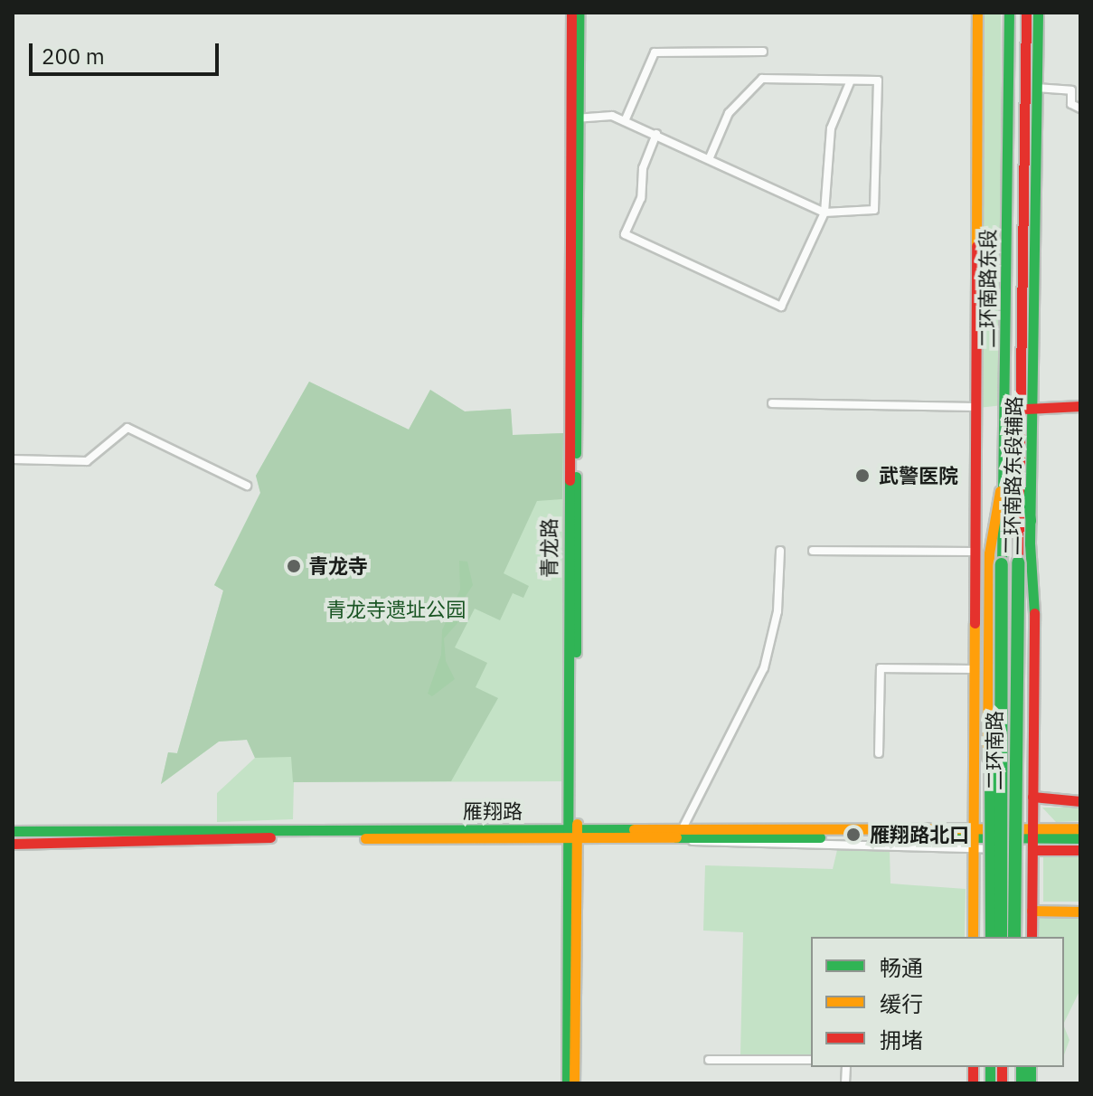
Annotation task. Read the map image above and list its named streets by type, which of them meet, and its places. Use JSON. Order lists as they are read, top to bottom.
{
  "streets": {
    "main road": [
      "二环南路东段",
      "二环南路东段辅路",
      "青龙路",
      "二环南路",
      "雁翔路"
    ]
  },
  "crossings": [
    ["二环南路东段", "二环南路东段辅路"],
    ["二环南路东段", "二环南路"],
    ["二环南路东段辅路", "雁翔路"],
    ["青龙路", "雁翔路"]
  ],
  "parks": ["青龙寺遗址公园"],
  "places": ["武警医院", "青龙寺", "雁翔路北口"],
  "legend": ["畅通", "缓行", "拥堵"],
  "scale_bar": "200 m"
}
